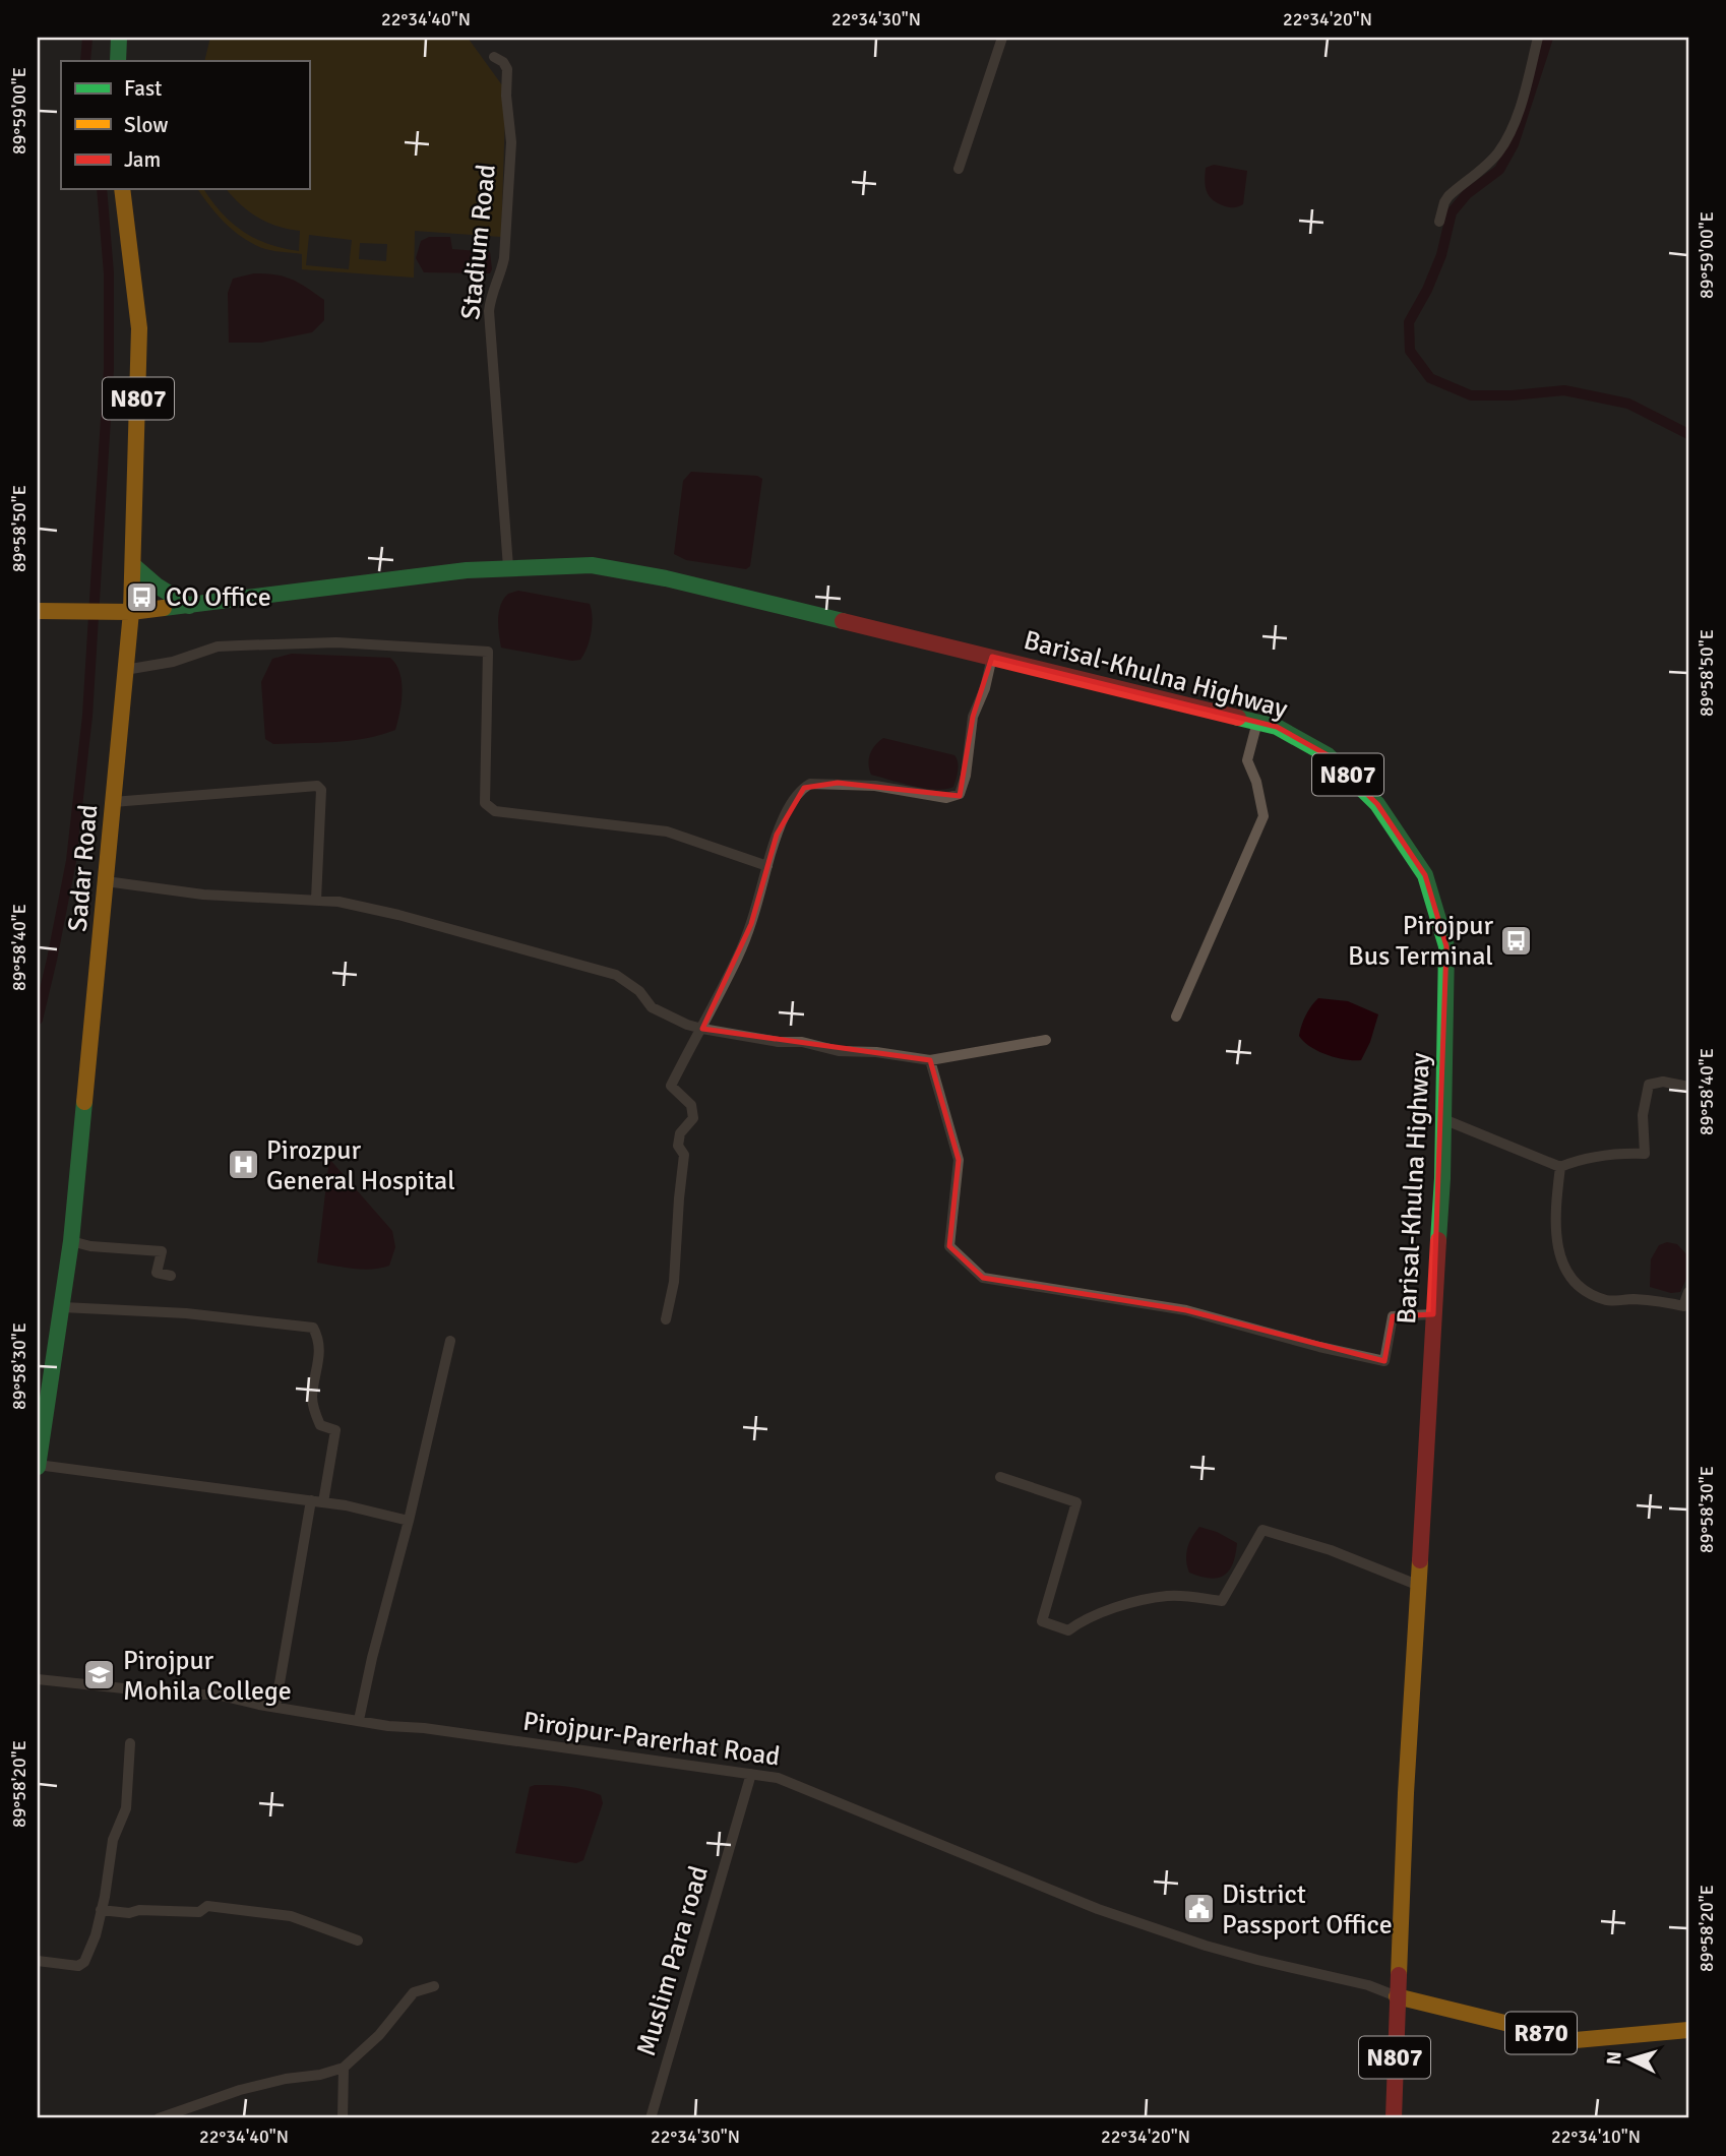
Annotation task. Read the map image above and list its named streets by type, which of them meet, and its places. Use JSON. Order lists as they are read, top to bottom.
{
  "streets": {
    "main road": [
      "N807",
      "Barisal-Khulna Highway",
      "Sadar Road",
      "R870"
    ],
    "street": ["Stadium Road", "Pirojpur-Parerhat Road", "Muslim Para road"]
  },
  "crossings": [
    ["Stadium Road", "Barisal-Khulna Highway"],
    ["N807", "Barisal-Khulna Highway"],
    ["N807", "Sadar Road"],
    ["Barisal-Khulna Highway", "Sadar Road"],
    ["Barisal-Khulna Highway", "Pirojpur-Parerhat Road"],
    ["Barisal-Khulna Highway", "R870"],
    ["Pirojpur-Parerhat Road", "Muslim Para road"],
    ["Pirojpur-Parerhat Road", "R870"]
  ],
  "places": {
    "bus stop": ["CO Office", "Pirojpur Bus Terminal"],
    "hospital": ["Pirozpur General Hospital"],
    "school or university": ["Pirojpur Mohila College"],
    "public building": ["District Passport Office"]
  },
  "legend": ["Fast", "Slow", "Jam"],
  "north": "left",
  "coordinates": [
    "22°34'40\"N",
    "22°34'30\"N",
    "22°34'20\"N",
    "89°59'00\"E",
    "89°58'50\"E",
    "89°58'40\"E",
    "89°58'30\"E",
    "89°58'20\"E",
    "22°34'10\"N"
  ]
}
